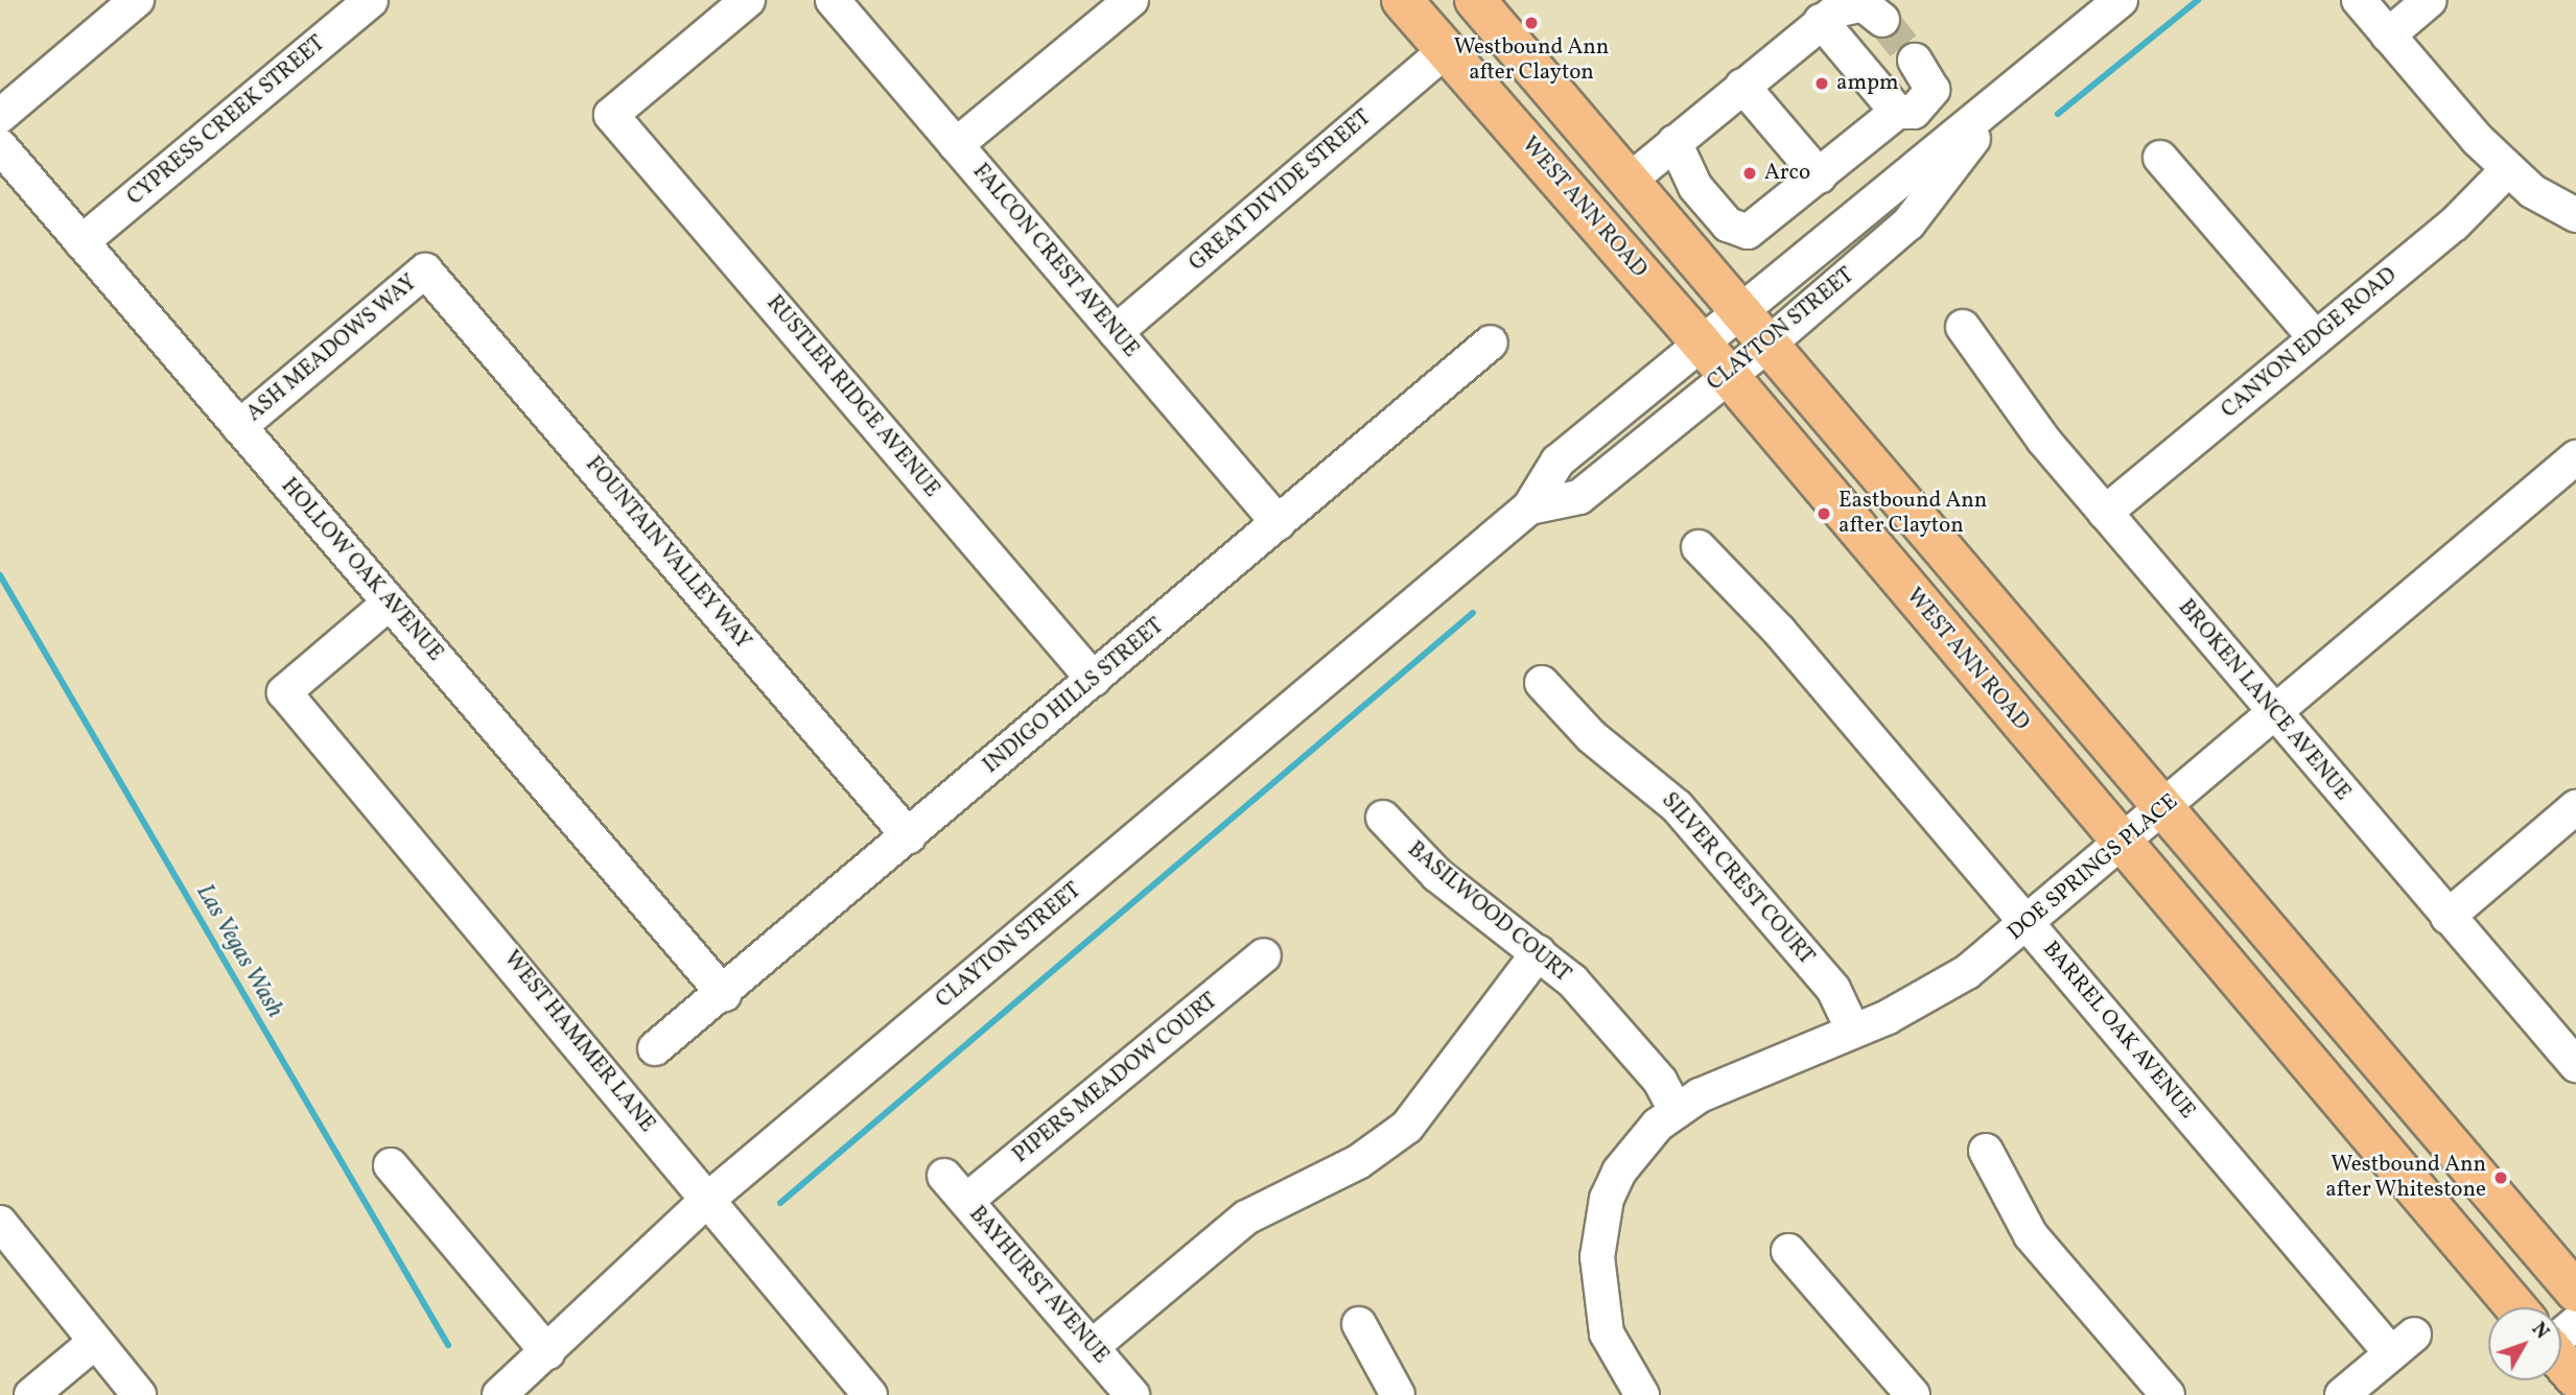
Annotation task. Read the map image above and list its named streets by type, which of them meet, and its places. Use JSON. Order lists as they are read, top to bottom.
{
  "streets": {
    "main road": ["WEST ANN ROAD"],
    "street": [
      "CYPRESS CREEK STREET",
      "GREAT DIVIDE STREET",
      "FALCON CREST AVENUE",
      "CLAYTON STREET",
      "CANYON EDGE ROAD",
      "ASH MEADOWS WAY",
      "RUSTLER RIDGE AVENUE",
      "FOUNTAIN VALLEY WAY",
      "HOLLOW OAK AVENUE",
      "INDIGO HILLS STREET",
      "BROKEN LANCE AVENUE",
      "DOE SPRINGS PLACE",
      "SILVER CREST COURT",
      "BASILWOOD COURT",
      "BARREL OAK AVENUE",
      "WEST HAMMER LANE",
      "PIPERS MEADOW COURT",
      "BAYHURST AVENUE"
    ]
  },
  "crossings": [
    ["CYPRESS CREEK STREET", "HOLLOW OAK AVENUE"],
    ["GREAT DIVIDE STREET", "WEST ANN ROAD"],
    ["GREAT DIVIDE STREET", "FALCON CREST AVENUE"],
    ["WEST ANN ROAD", "CLAYTON STREET"],
    ["WEST ANN ROAD", "DOE SPRINGS PLACE"],
    ["FALCON CREST AVENUE", "INDIGO HILLS STREET"],
    ["CLAYTON STREET", "WEST HAMMER LANE"],
    ["CANYON EDGE ROAD", "BROKEN LANCE AVENUE"],
    ["ASH MEADOWS WAY", "FOUNTAIN VALLEY WAY"],
    ["ASH MEADOWS WAY", "HOLLOW OAK AVENUE"],
    ["RUSTLER RIDGE AVENUE", "INDIGO HILLS STREET"],
    ["FOUNTAIN VALLEY WAY", "INDIGO HILLS STREET"],
    ["HOLLOW OAK AVENUE", "INDIGO HILLS STREET"],
    ["HOLLOW OAK AVENUE", "WEST HAMMER LANE"],
    ["BROKEN LANCE AVENUE", "DOE SPRINGS PLACE"],
    ["DOE SPRINGS PLACE", "SILVER CREST COURT"],
    ["DOE SPRINGS PLACE", "BASILWOOD COURT"],
    ["DOE SPRINGS PLACE", "BARREL OAK AVENUE"],
    ["PIPERS MEADOW COURT", "BAYHURST AVENUE"]
  ],
  "water": ["Las Vegas Wash"],
  "places": [
    "Westbound Ann after Clayton",
    "ampm",
    "Arco",
    "Eastbound Ann after Clayton",
    "Westbound Ann after Whitestone"
  ],
  "north": "top right"
}
